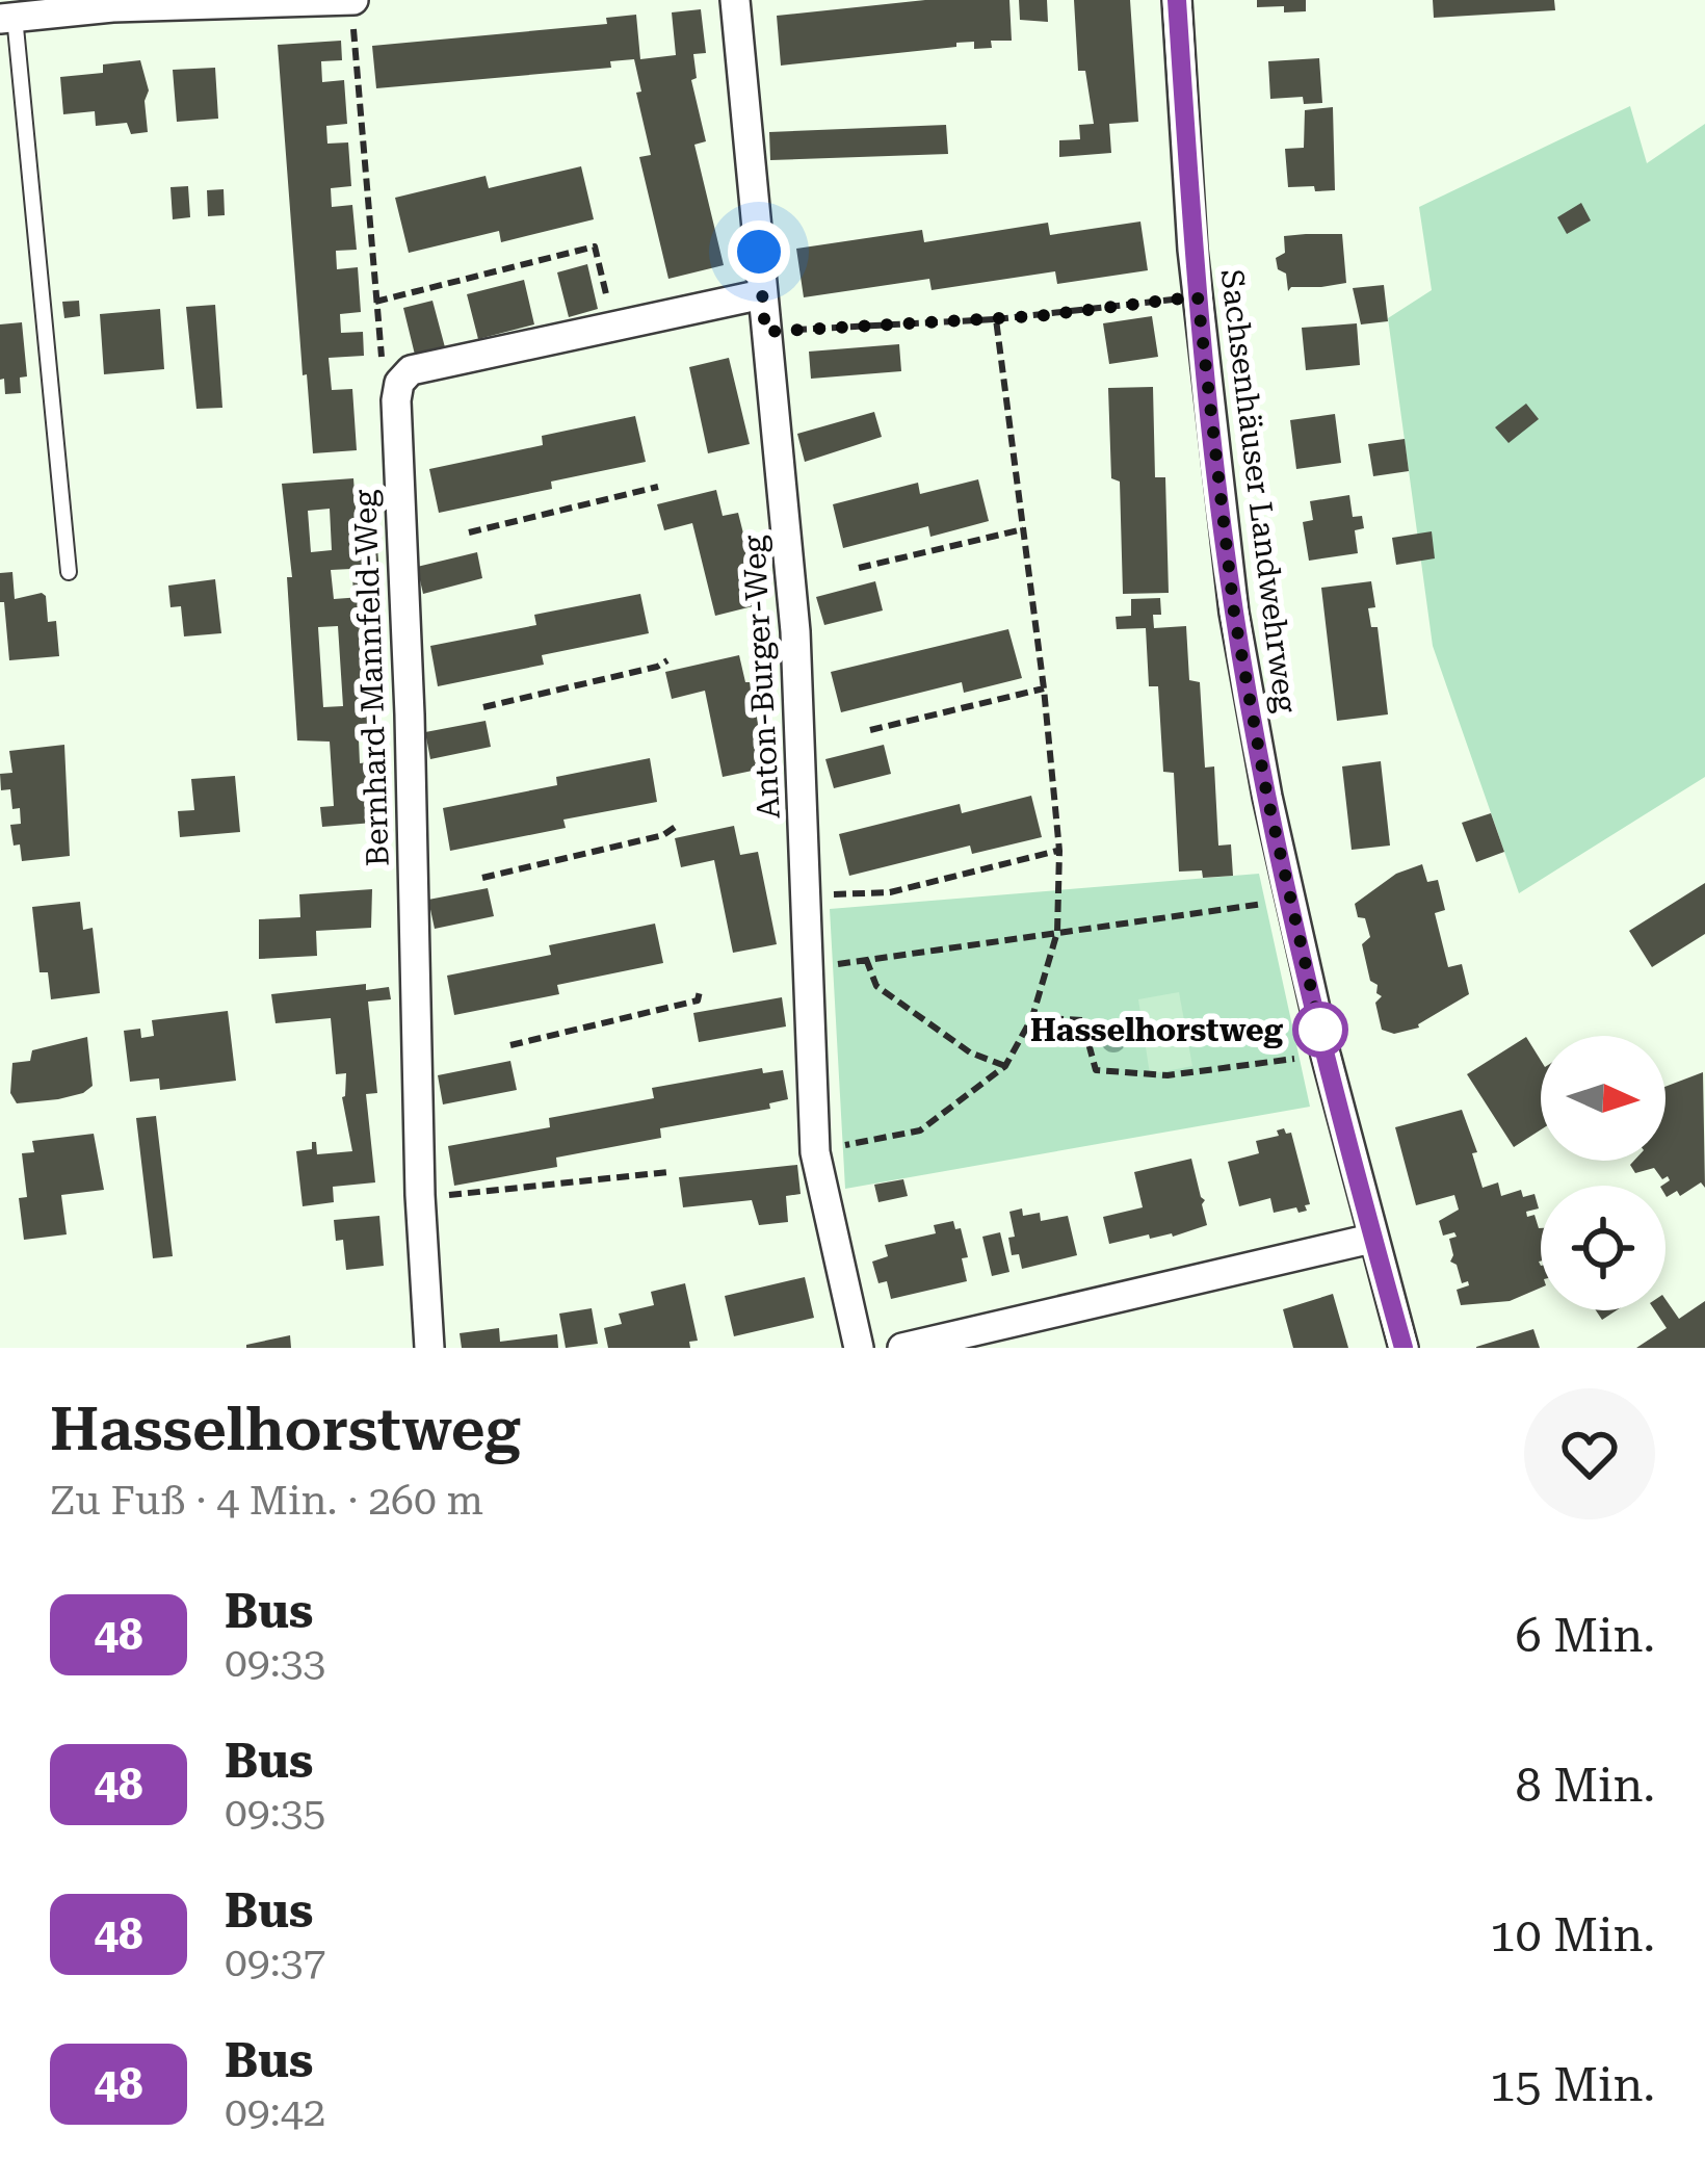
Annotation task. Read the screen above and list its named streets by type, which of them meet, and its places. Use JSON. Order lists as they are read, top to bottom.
{
  "streets": {
    "street": ["Sachsenhäuser Landwehrweg", "Anton-Burger-Weg", "Bernhard-Mannfeld-Weg"]
  },
  "places": ["Hasselhorstweg"],
  "lines": ["bus line 48"],
  "north": "right",
  "page": {
    "heading": ["Hasselhorstweg", "Zu Fuß · 4 Min. · 260 m"],
    "list": [
      {
        "mark": "48",
        "name": "Bus",
        "note": "09:33",
        "value": "6 Min."
      },
      {
        "mark": "48",
        "name": "Bus",
        "note": "09:35",
        "value": "8 Min."
      },
      {
        "mark": "48",
        "name": "Bus",
        "note": "09:37",
        "value": "10 Min."
      },
      {
        "mark": "48",
        "name": "Bus",
        "note": "09:42",
        "value": "15 Min."
      }
    ]
  }
}
